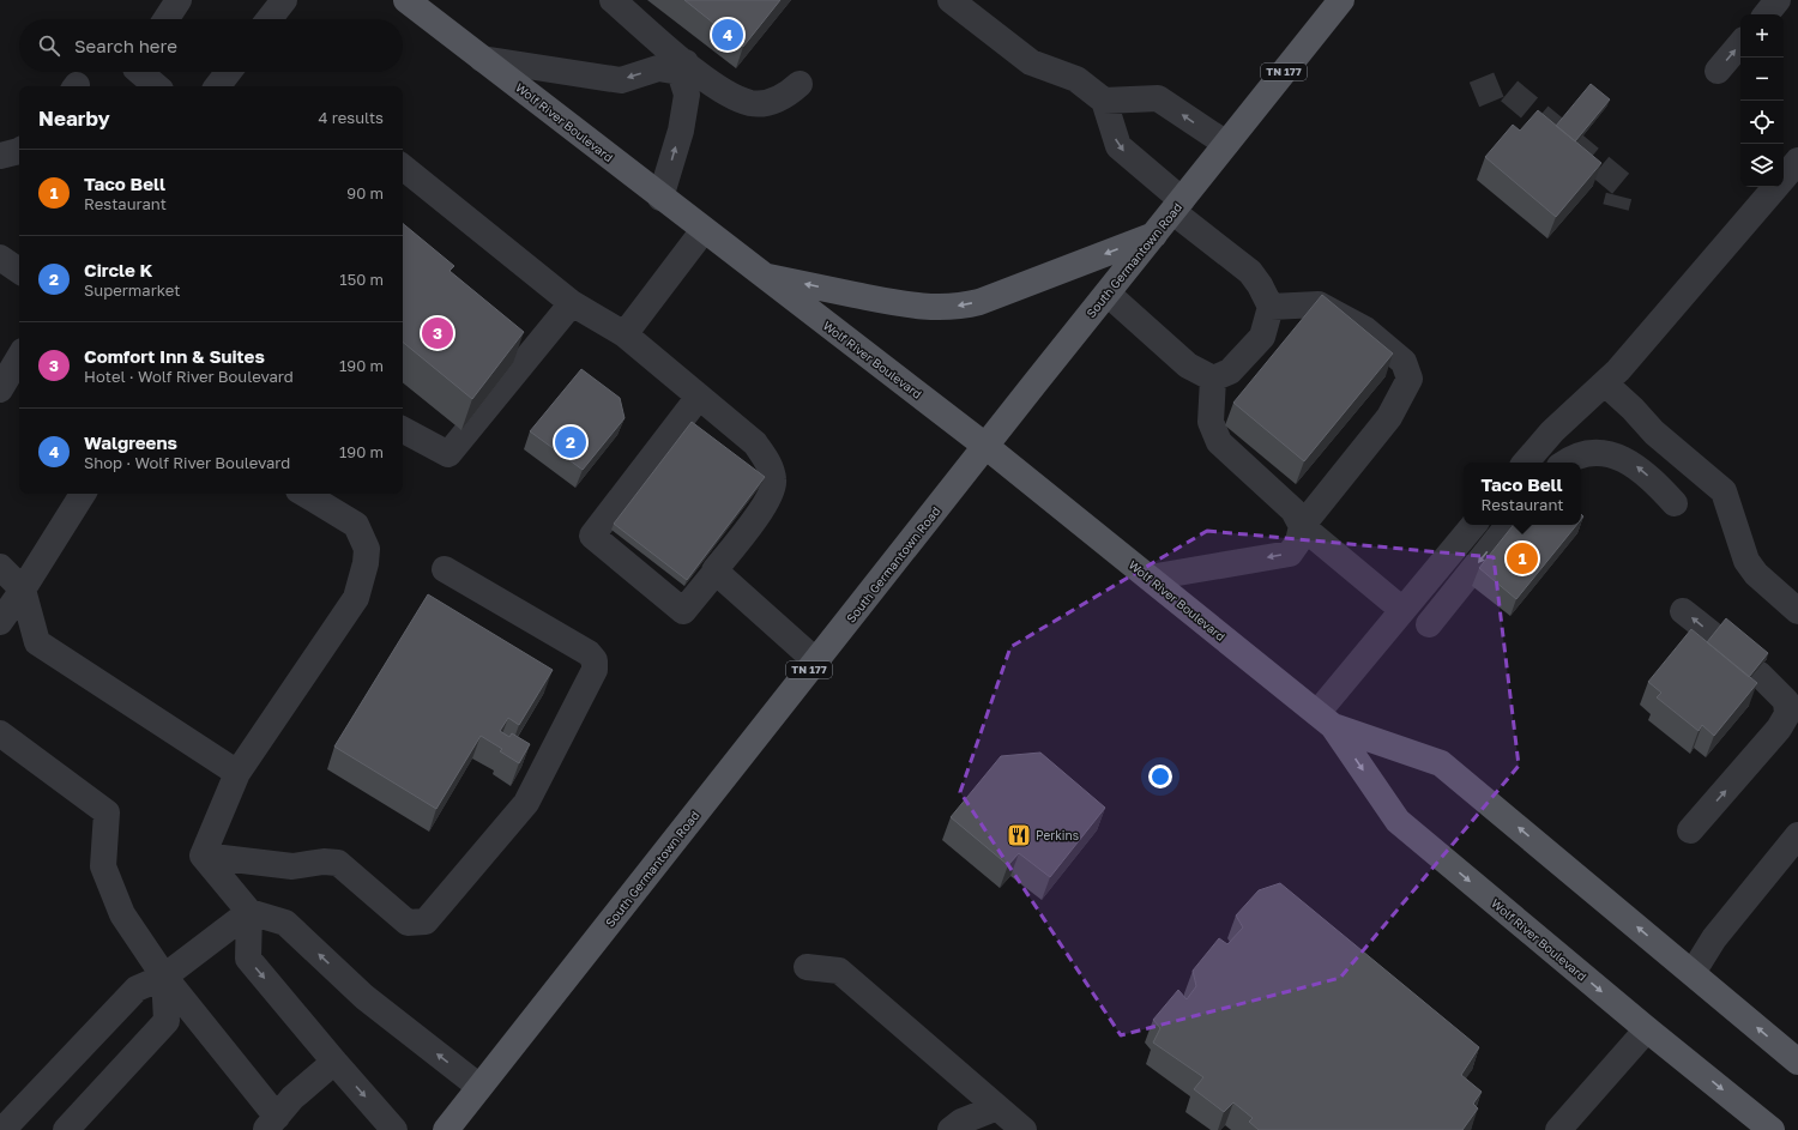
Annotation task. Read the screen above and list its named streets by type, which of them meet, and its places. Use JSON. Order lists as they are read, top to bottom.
{
  "streets": {
    "main road": ["TN 177", "Wolf River Boulevard", "South Germantown Road"]
  },
  "crossings": [
    ["Wolf River Boulevard", "South Germantown Road"]
  ],
  "places": {
    "restaurant": ["Perkins"]
  },
  "page": {
    "map_buttons": ["+", "−"],
    "pins": [
      "4",
      "3",
      "2",
      "1"
    ],
    "search": "Search here",
    "heading": ["Nearby", "4 results"],
    "list": [
      {
        "mark": "1",
        "name": "Taco Bell",
        "note": "Restaurant",
        "value": "90 m"
      },
      {
        "mark": "2",
        "name": "Circle K",
        "note": "Supermarket",
        "value": "150 m"
      },
      {
        "mark": "3",
        "name": "Comfort Inn & Suites",
        "note": "Hotel · Wolf River Boulevard",
        "value": "190 m"
      },
      {
        "mark": "4",
        "name": "Walgreens",
        "note": "Shop · Wolf River Boulevard",
        "value": "190 m"
      }
    ],
    "popup": ["Taco Bell", "Restaurant"]
  }
}
